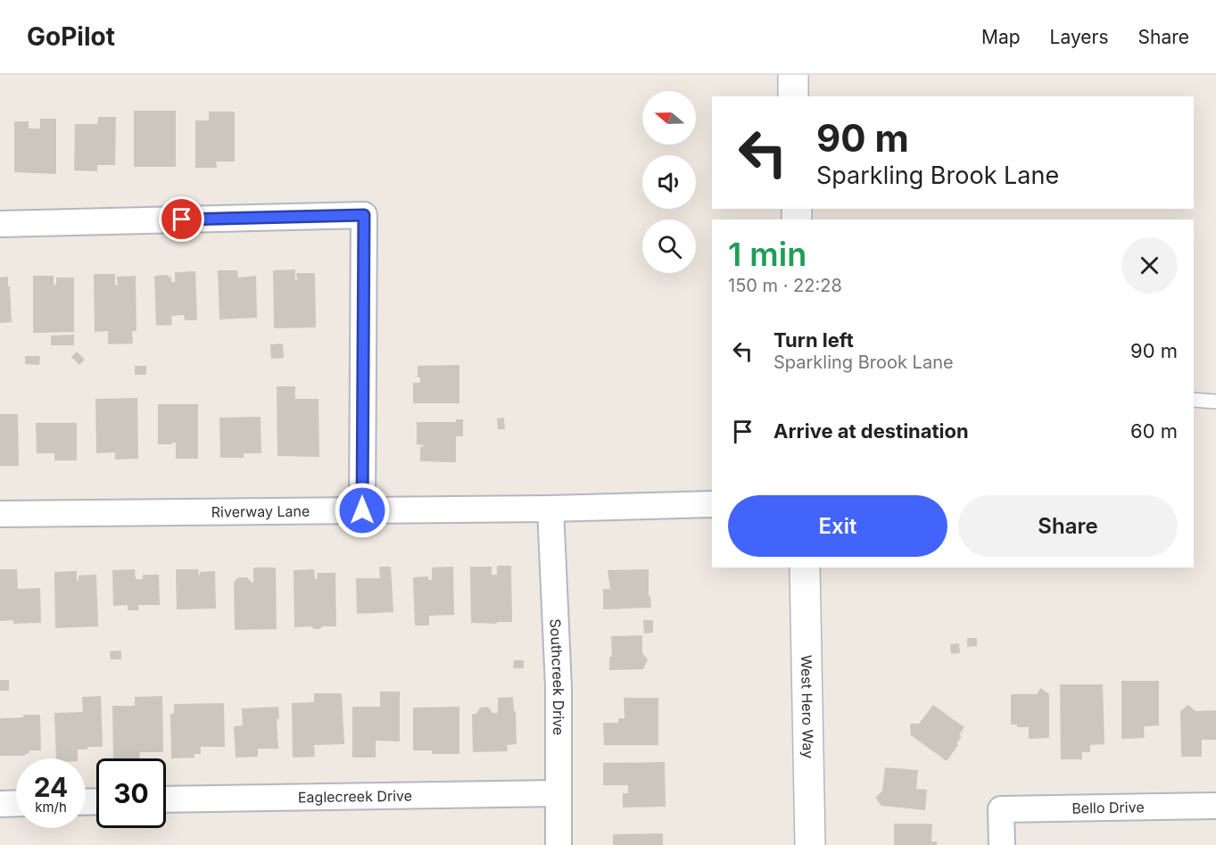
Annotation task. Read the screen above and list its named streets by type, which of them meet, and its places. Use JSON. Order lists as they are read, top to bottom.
{
  "streets": {
    "main road": ["West Hero Way"],
    "street": [
      "Riverway Lane",
      "Southcreek Drive",
      "Eaglecreek Drive",
      "Bello Drive"
    ]
  },
  "crossings": [
    ["Riverway Lane", "Southcreek Drive"],
    ["Southcreek Drive", "Eaglecreek Drive"]
  ],
  "north": "left",
  "page": {
    "header": "GoPilot",
    "nav": ["Map", "Layers", "Share"],
    "turn": ["90 m", "Sparkling Brook Lane"],
    "heading": ["1 min", "150 m · 22:28"],
    "list": [
      {
        "name": "Turn left",
        "note": "Sparkling Brook Lane",
        "value": "90 m"
      },
      {
        "name": "Arrive at destination",
        "value": "60 m"
      }
    ],
    "buttons": ["Exit", "Share"],
    "speed": "24 km/h",
    "limit": "30"
  }
}
